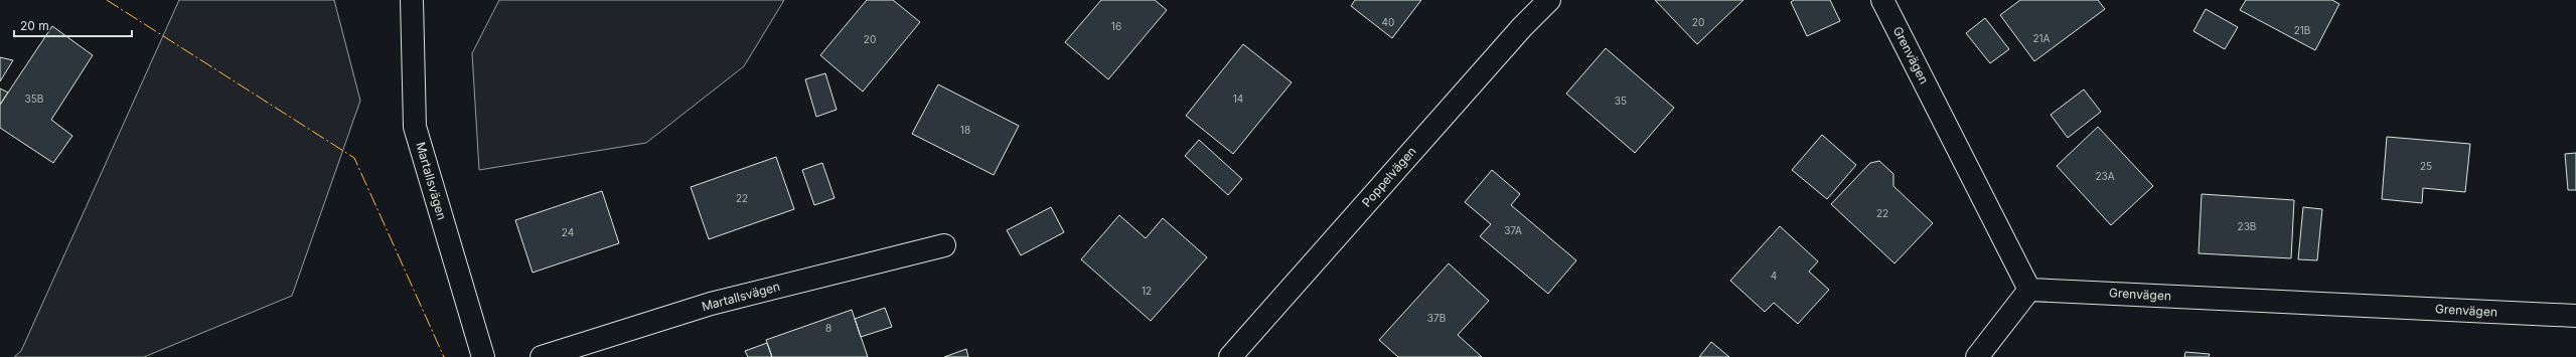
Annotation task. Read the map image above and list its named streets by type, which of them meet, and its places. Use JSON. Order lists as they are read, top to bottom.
{
  "streets": {
    "street": ["Grenvägen", "Poppelvägen", "Martallsvägen"]
  },
  "house_numbers": [
    "40",
    "20",
    "16",
    "21B",
    "21A",
    "20",
    "35B",
    "14",
    "35",
    "18",
    "25",
    "23A",
    "22",
    "22",
    "23B",
    "37A",
    "24",
    "4",
    "12",
    "37B",
    "8"
  ],
  "scale_bar": "20 m"
}
